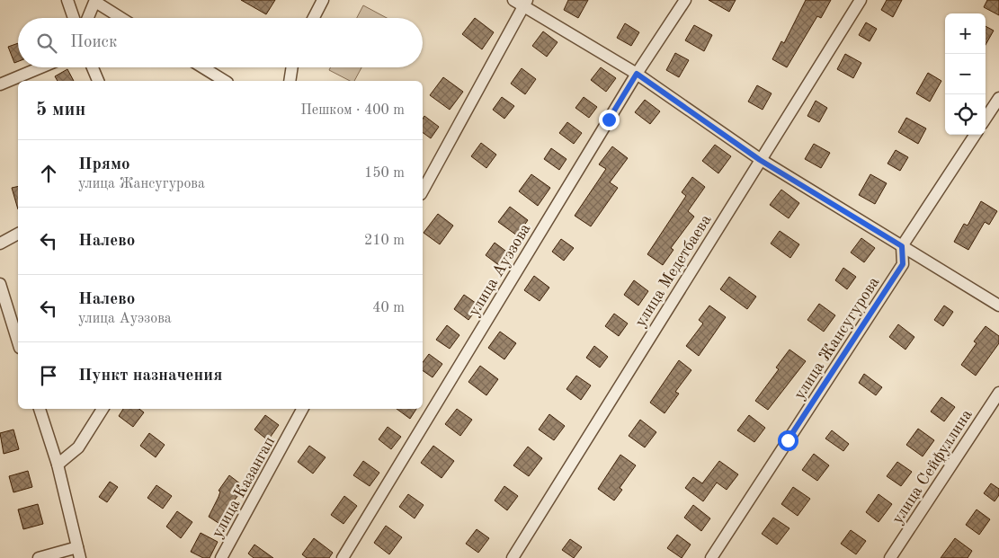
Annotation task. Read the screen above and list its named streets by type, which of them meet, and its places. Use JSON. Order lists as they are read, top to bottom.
{
  "streets": {
    "street": [
      "улица Ауэзова",
      "улица Медетбаева",
      "улица Жансугурова",
      "улица Сейфуллина",
      "улица Казангап"
    ]
  },
  "page": {
    "map_buttons": ["+", "−"],
    "search": "Поиск",
    "heading": ["5 мин", "Пешком · 400 m"],
    "list": [
      ["Прямо", "улица Жансугурова", "150 m"],
      ["Налево", "210 m"],
      ["Налево", "улица Ауэзова", "40 m"],
      "Пункт назначения"
    ]
  }
}
